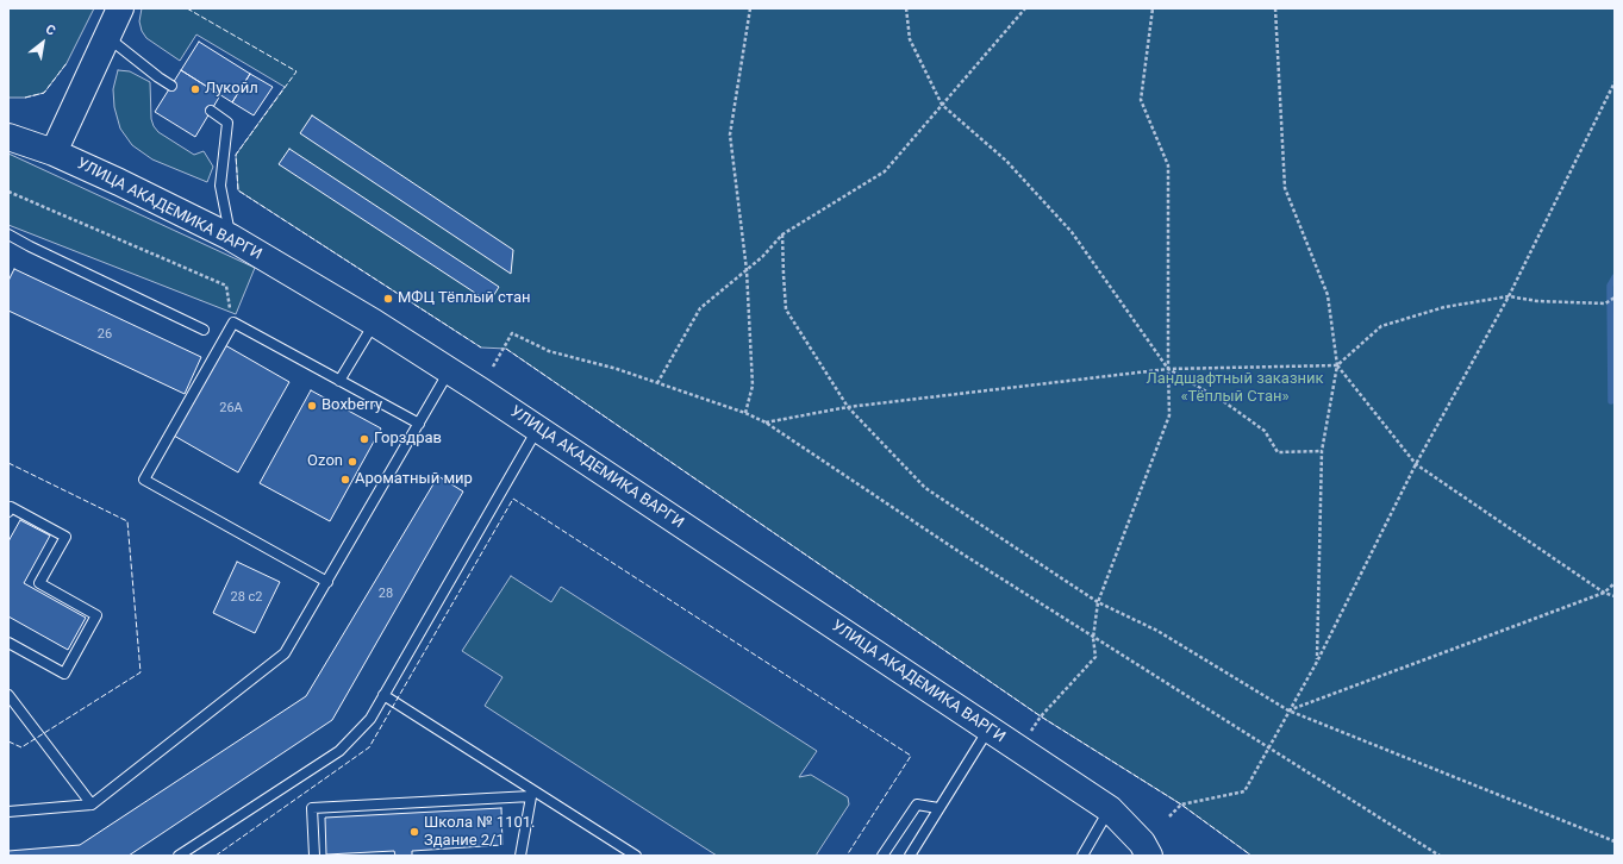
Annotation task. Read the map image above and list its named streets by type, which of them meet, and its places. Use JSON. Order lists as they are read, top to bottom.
{
  "streets": {
    "street": ["УЛИЦА АКАДЕМИКА ВАРГИ"]
  },
  "parks": ["Ландшафтный заказник «Тёплый Стан»"],
  "places": [
    "Лукойл",
    "МФЦ Тёплый стан",
    "Boxberry",
    "Горздрав",
    "Ozon",
    "Ароматный мир",
    "Школа № 1101. Здание 2/1"
  ],
  "house_numbers": [
    "26",
    "26А",
    "28",
    "28 с2"
  ],
  "north": "top right"
}
